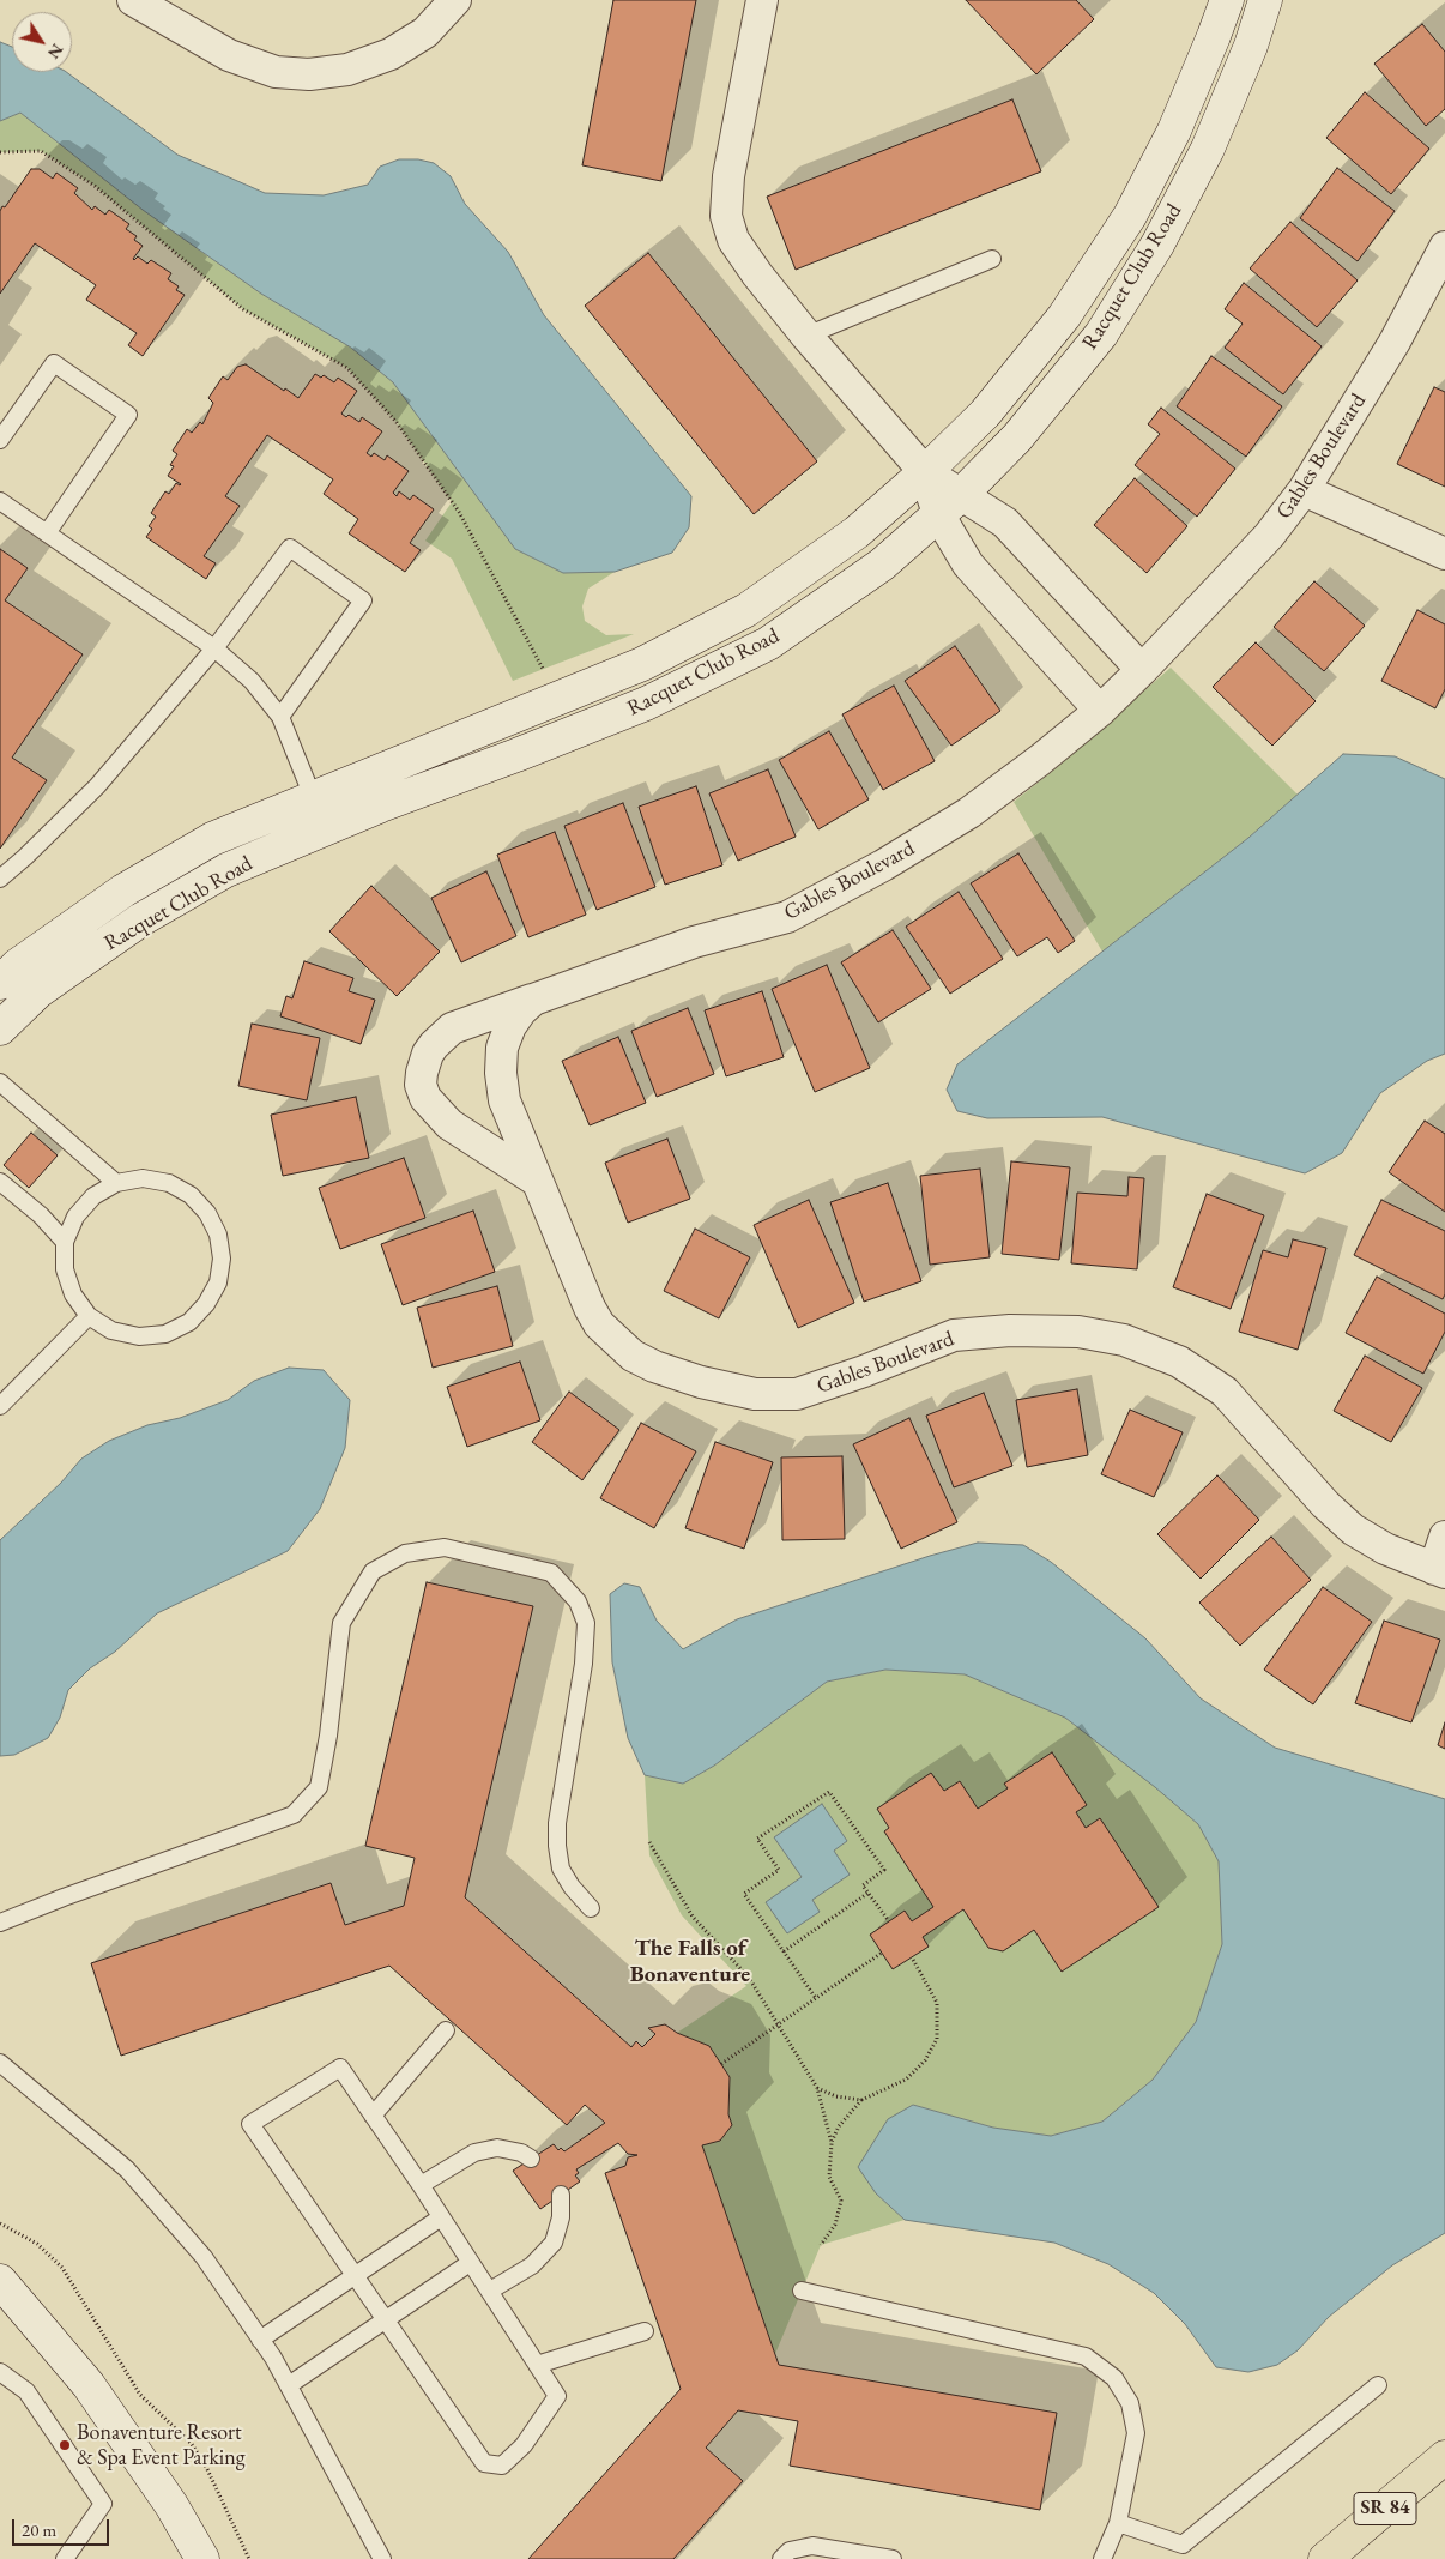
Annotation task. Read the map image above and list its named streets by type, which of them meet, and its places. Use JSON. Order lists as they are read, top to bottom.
{
  "streets": {
    "main road": ["SR 84"],
    "street": ["Racquet Club Road", "Gables Boulevard"]
  },
  "districts": ["The Falls of Bonaventure"],
  "places": ["Bonaventure Resort & Spa Event Parking"],
  "scale_bar": "20 m",
  "north": "bottom right"
}
